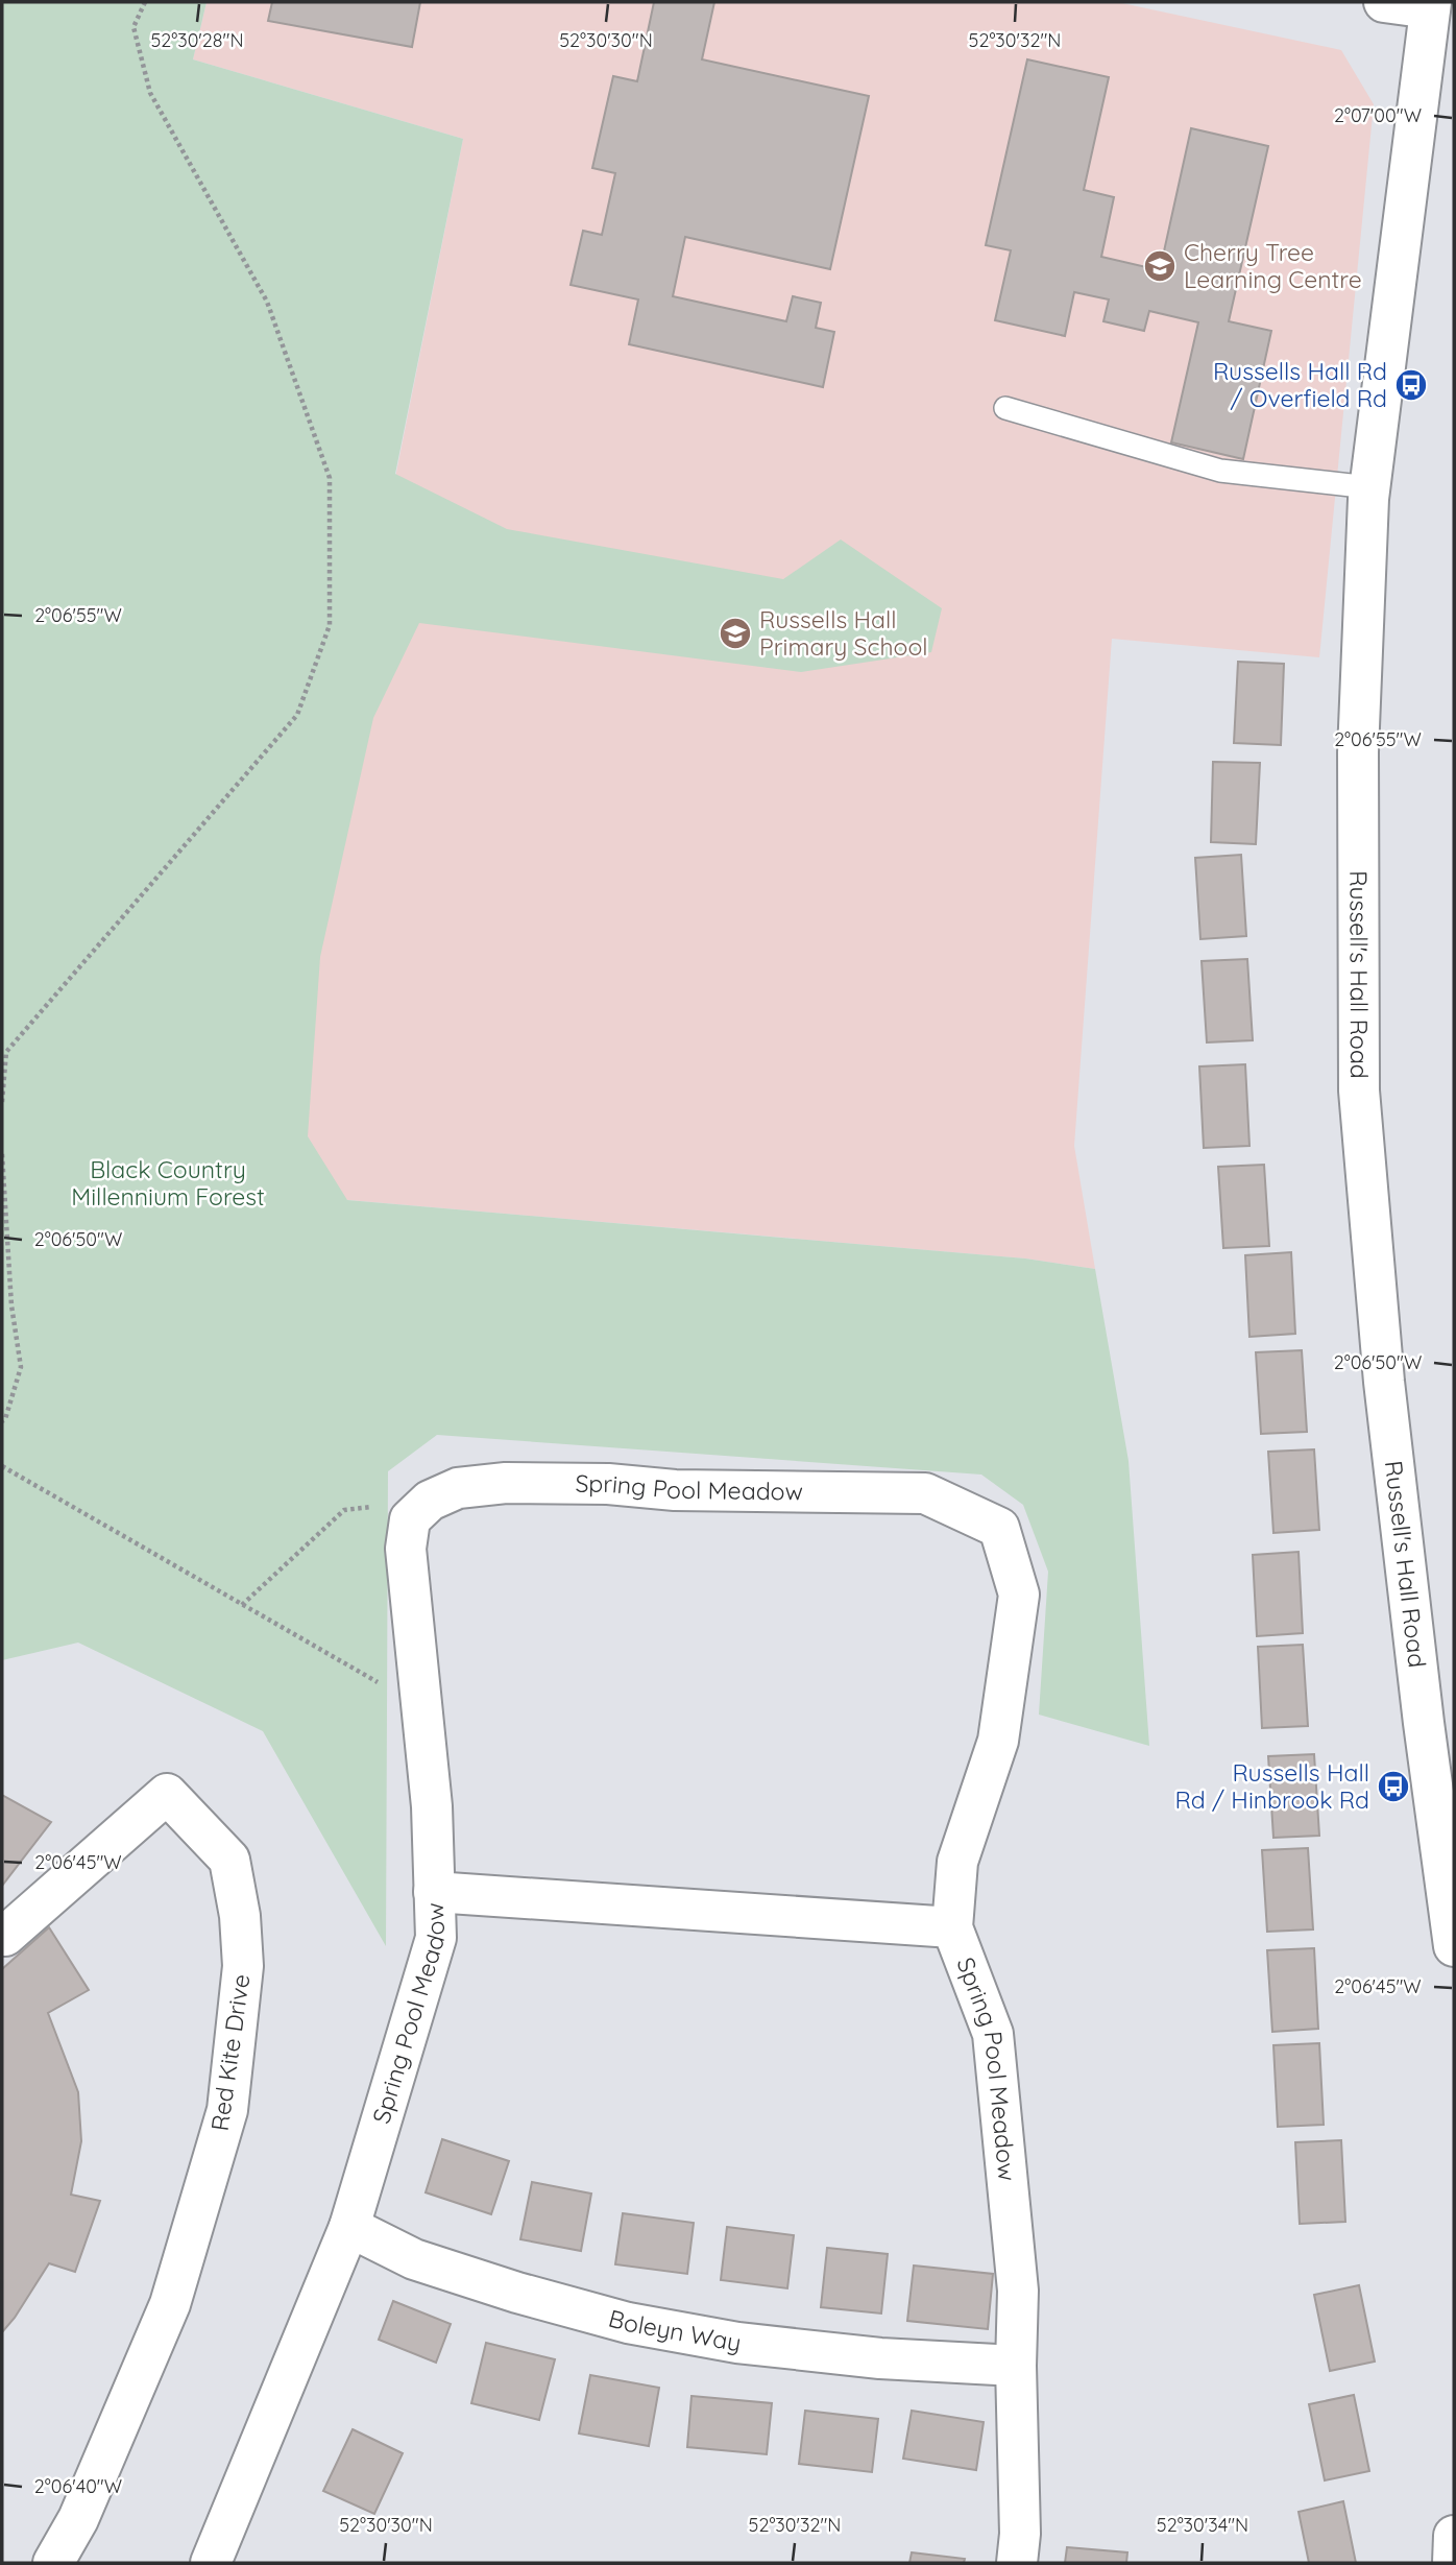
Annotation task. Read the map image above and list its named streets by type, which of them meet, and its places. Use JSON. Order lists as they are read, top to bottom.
{
  "streets": {
    "street": [
      "Russell's Hall Road",
      "Spring Pool Meadow",
      "Red Kite Drive",
      "Boleyn Way"
    ]
  },
  "crossings": [
    ["Spring Pool Meadow", "Boleyn Way"]
  ],
  "parks": ["Black Country Millennium Forest"],
  "places": {
    "school or university": ["Cherry Tree Learning Centre", "Russells Hall Primary School"],
    "bus stop": ["Russells Hall Rd / Overfield Rd", "Russells Hall Rd / Hinbrook Rd"]
  },
  "coordinates": [
    "52°30'28\"N",
    "52°30'30\"N",
    "52°30'32\"N",
    "2°07'00\"W",
    "2°06'55\"W",
    "2°06'50\"W",
    "2°06'45\"W",
    "2°06'40\"W",
    "52°30'34\"N"
  ]
}
